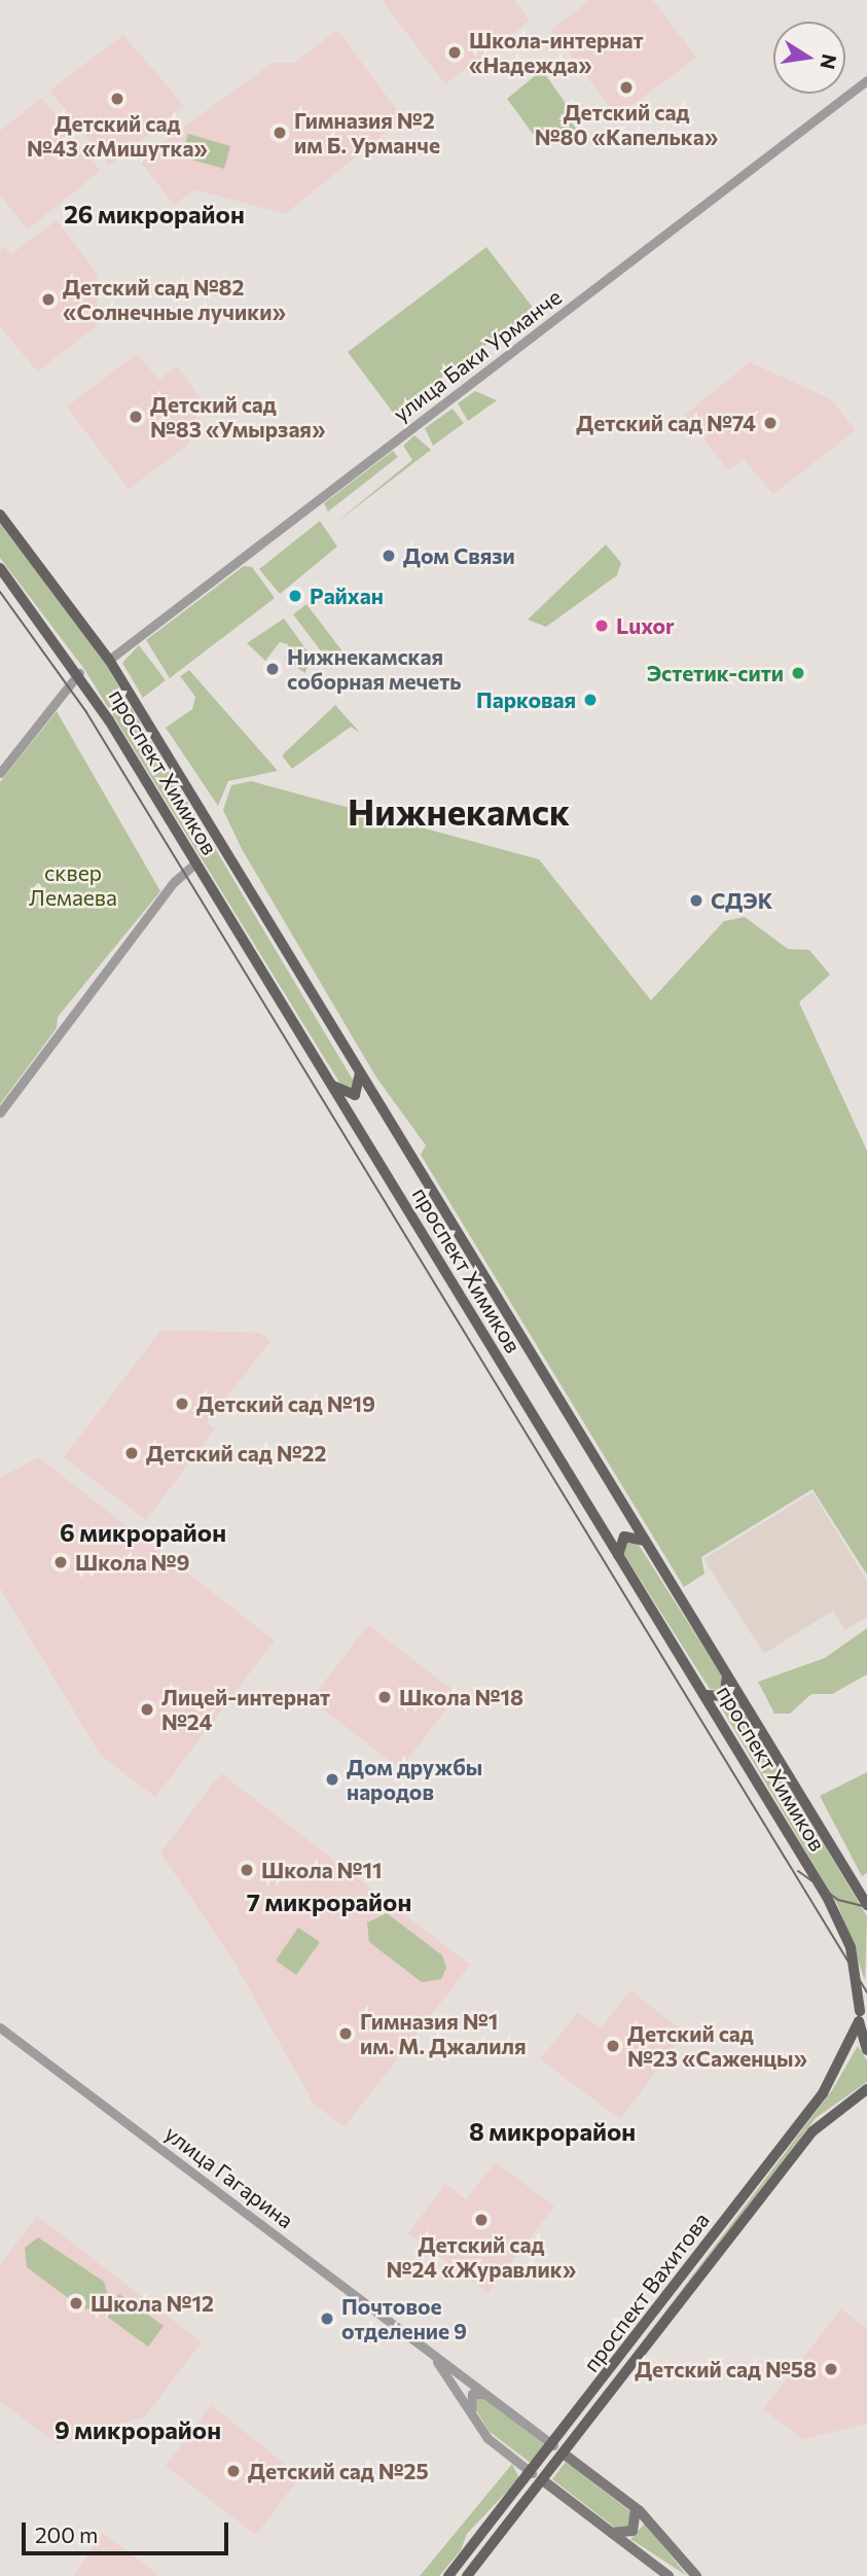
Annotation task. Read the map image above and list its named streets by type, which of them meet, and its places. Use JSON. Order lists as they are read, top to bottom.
{
  "streets": {
    "main road": ["проспект Химиков", "улица Гагарина", "проспект Вахитова"],
    "street": ["улица Баки Урманче"]
  },
  "crossings": [
    ["улица Баки Урманче", "проспект Химиков"],
    ["проспект Химиков", "проспект Вахитова"],
    ["улица Гагарина", "проспект Вахитова"]
  ],
  "districts": [
    "26 микрорайон",
    "Нижнекамск",
    "6 микрорайон",
    "7 микрорайон",
    "8 микрорайон",
    "9 микрорайон"
  ],
  "parks": ["сквер Лемаева"],
  "places": [
    "Школа-интернат «Надежда»",
    "Детский сад №80 «Капелька»",
    "Детский сад №43 «Мишутка»",
    "Гимназия №2 им Б. Урманче",
    "Детский сад №82 «Солнечные лучики»",
    "Детский сад №83 «Умырзая»",
    "Детский сад №74",
    "Дом Связи",
    "Райхан",
    "Luxor",
    "Нижнекамская соборная мечеть",
    "Эстетик-сити",
    "Парковая",
    "СДЭК",
    "Детский сад №19",
    "Детский сад №22",
    "Школа №9",
    "Школа №18",
    "Лицей-интернат №24",
    "Дом дружбы народов",
    "Школа №11",
    "Гимназия №1 им. М. Джалиля",
    "Детский сад №23 «Саженцы»",
    "Детский сад №24 «Журавлик»",
    "Школа №12",
    "Почтовое отделение 9",
    "Детский сад №58",
    "Детский сад №25"
  ],
  "scale_bar": "200 m",
  "north": "right"
}
